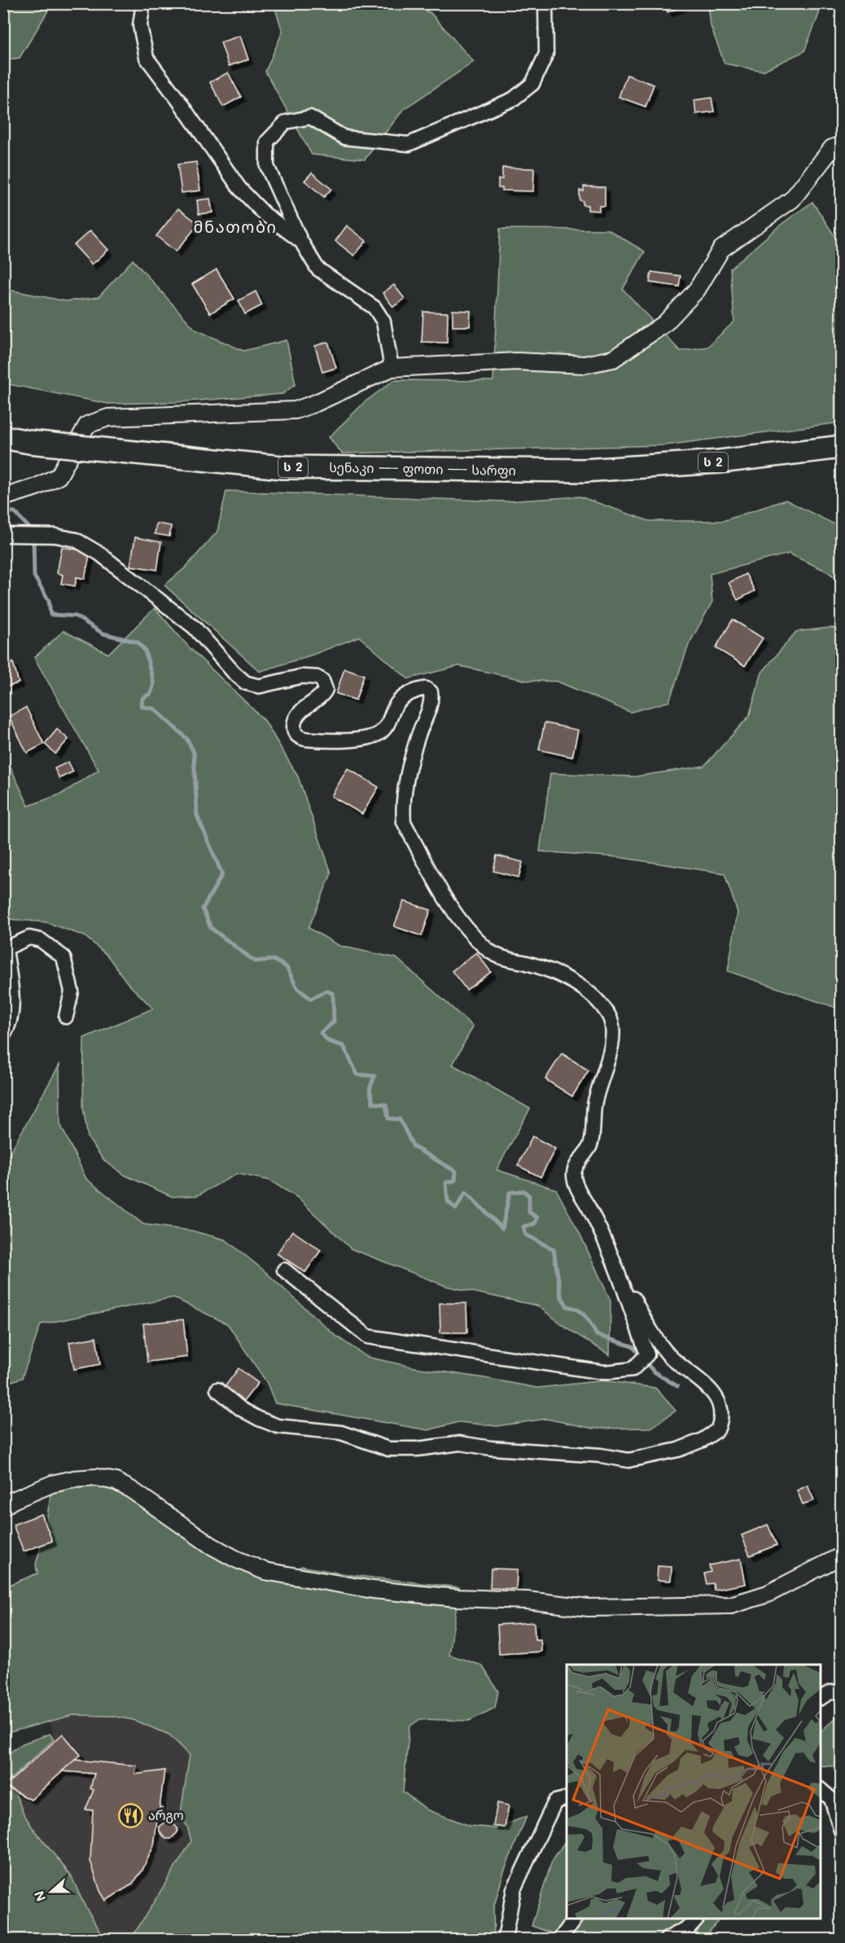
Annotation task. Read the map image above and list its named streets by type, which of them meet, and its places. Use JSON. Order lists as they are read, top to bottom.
{
  "streets": {
    "highway": ["ს 2", "სენაკი — ფოთი — სარფი"]
  },
  "districts": ["მნათობი"],
  "places": {
    "restaurant": ["არგო"]
  },
  "north": "left"
}
